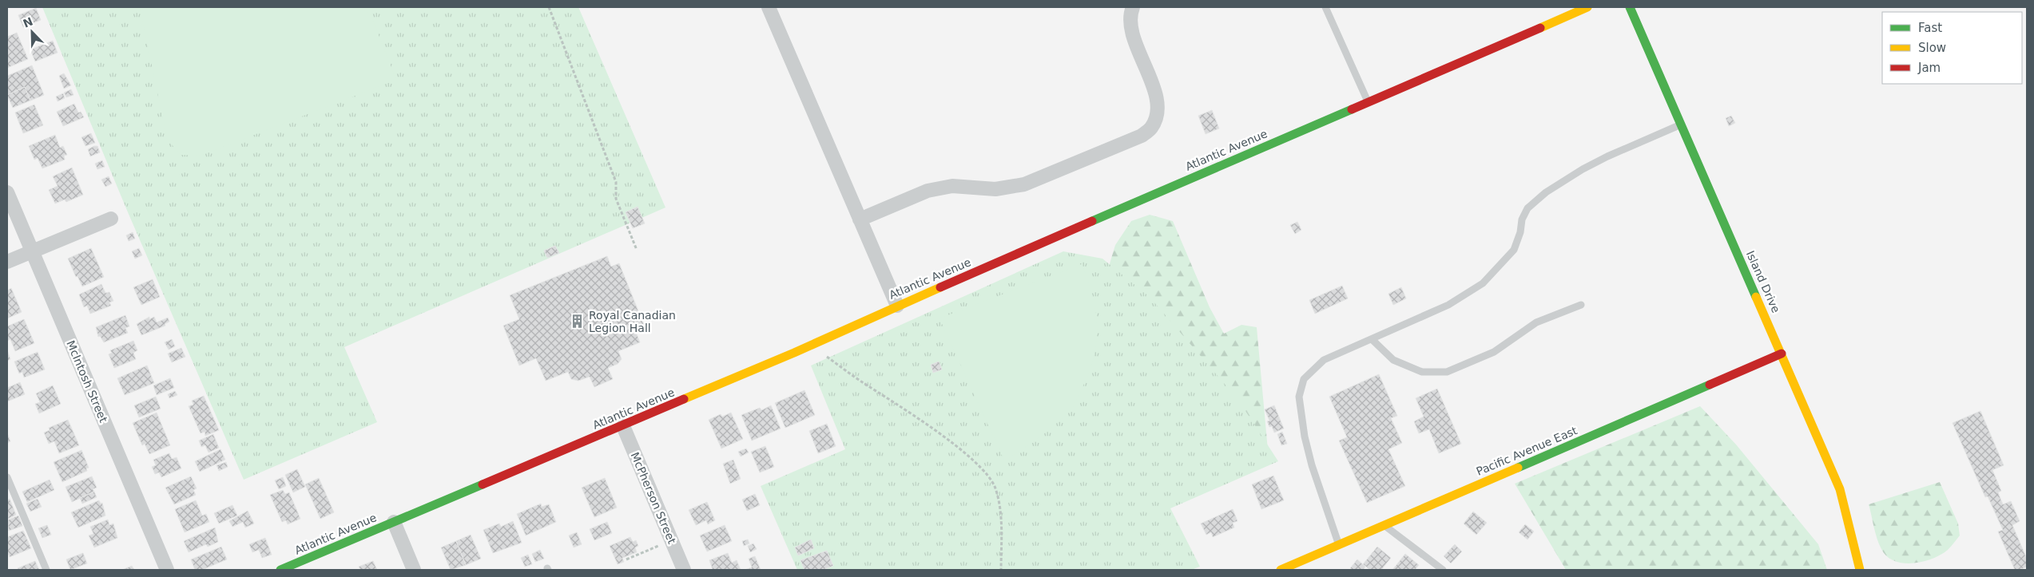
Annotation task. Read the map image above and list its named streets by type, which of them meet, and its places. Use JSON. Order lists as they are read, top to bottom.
{
  "streets": {
    "street": [
      "Atlantic Avenue",
      "Island Drive",
      "McIntosh Street",
      "Pacific Avenue East",
      "McPherson Street"
    ]
  },
  "crossings": [
    ["Atlantic Avenue", "McPherson Street"],
    ["Island Drive", "Pacific Avenue East"]
  ],
  "places": {
    "building": ["Royal Canadian Legion Hall"]
  },
  "legend": ["Fast", "Slow", "Jam"],
  "north": "top left"
}
